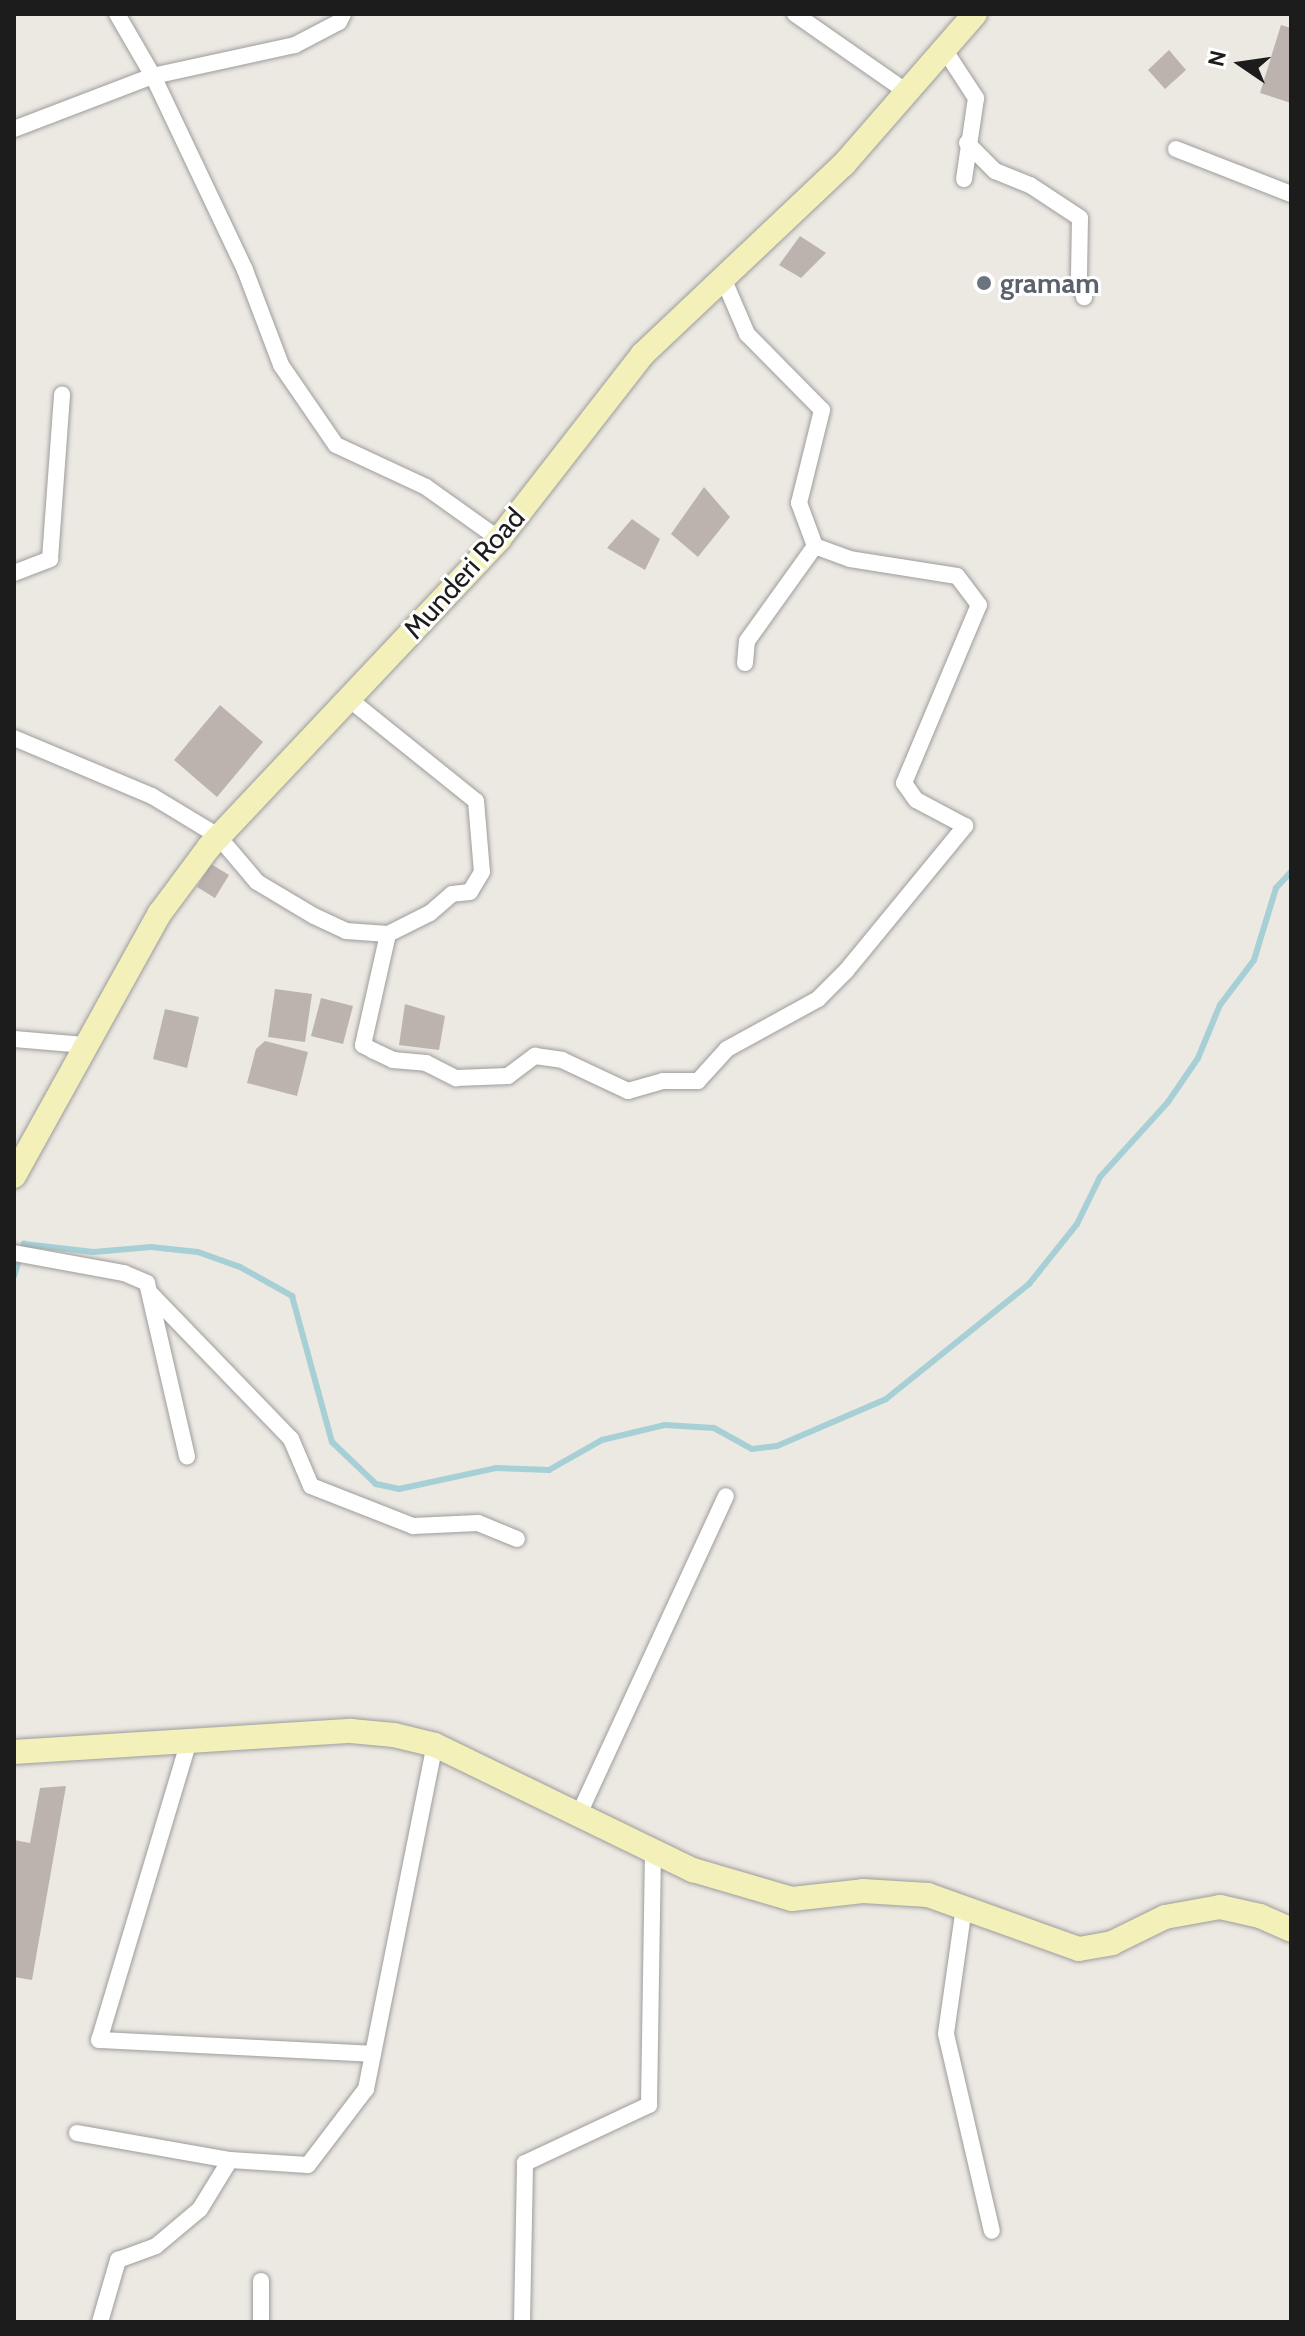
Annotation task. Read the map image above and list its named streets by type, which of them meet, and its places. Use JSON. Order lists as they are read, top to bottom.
{
  "streets": {
    "main road": ["Munderi Road"]
  },
  "places": ["gramam"],
  "north": "left"
}
